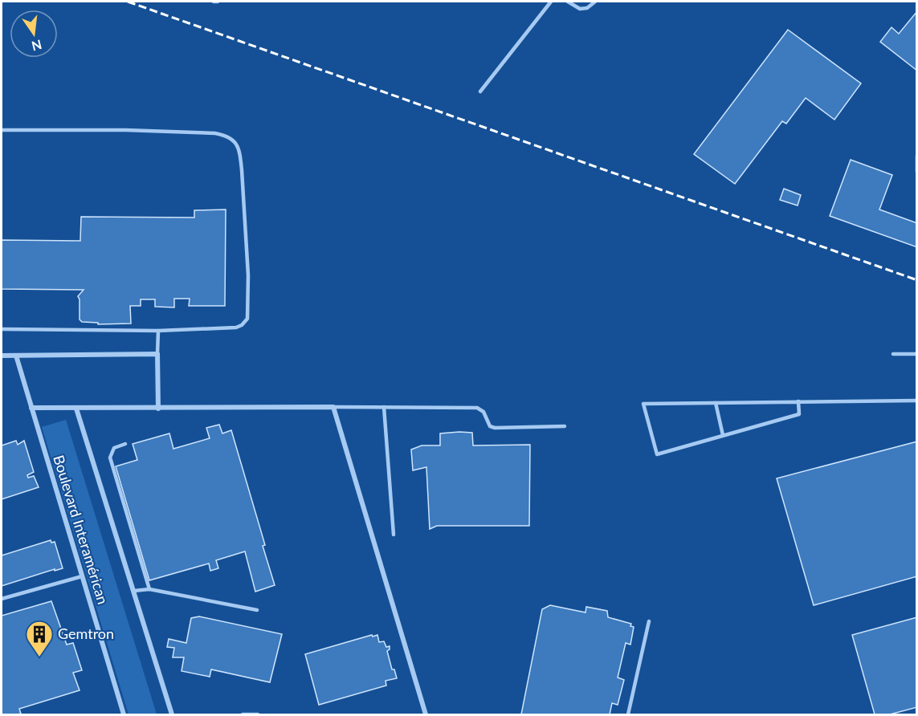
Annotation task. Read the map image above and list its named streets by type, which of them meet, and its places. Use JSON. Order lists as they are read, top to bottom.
{
  "streets": {
    "street": ["Boulevard Interamérican"]
  },
  "places": {
    "building": ["Gemtron"]
  },
  "north": "bottom"
}
